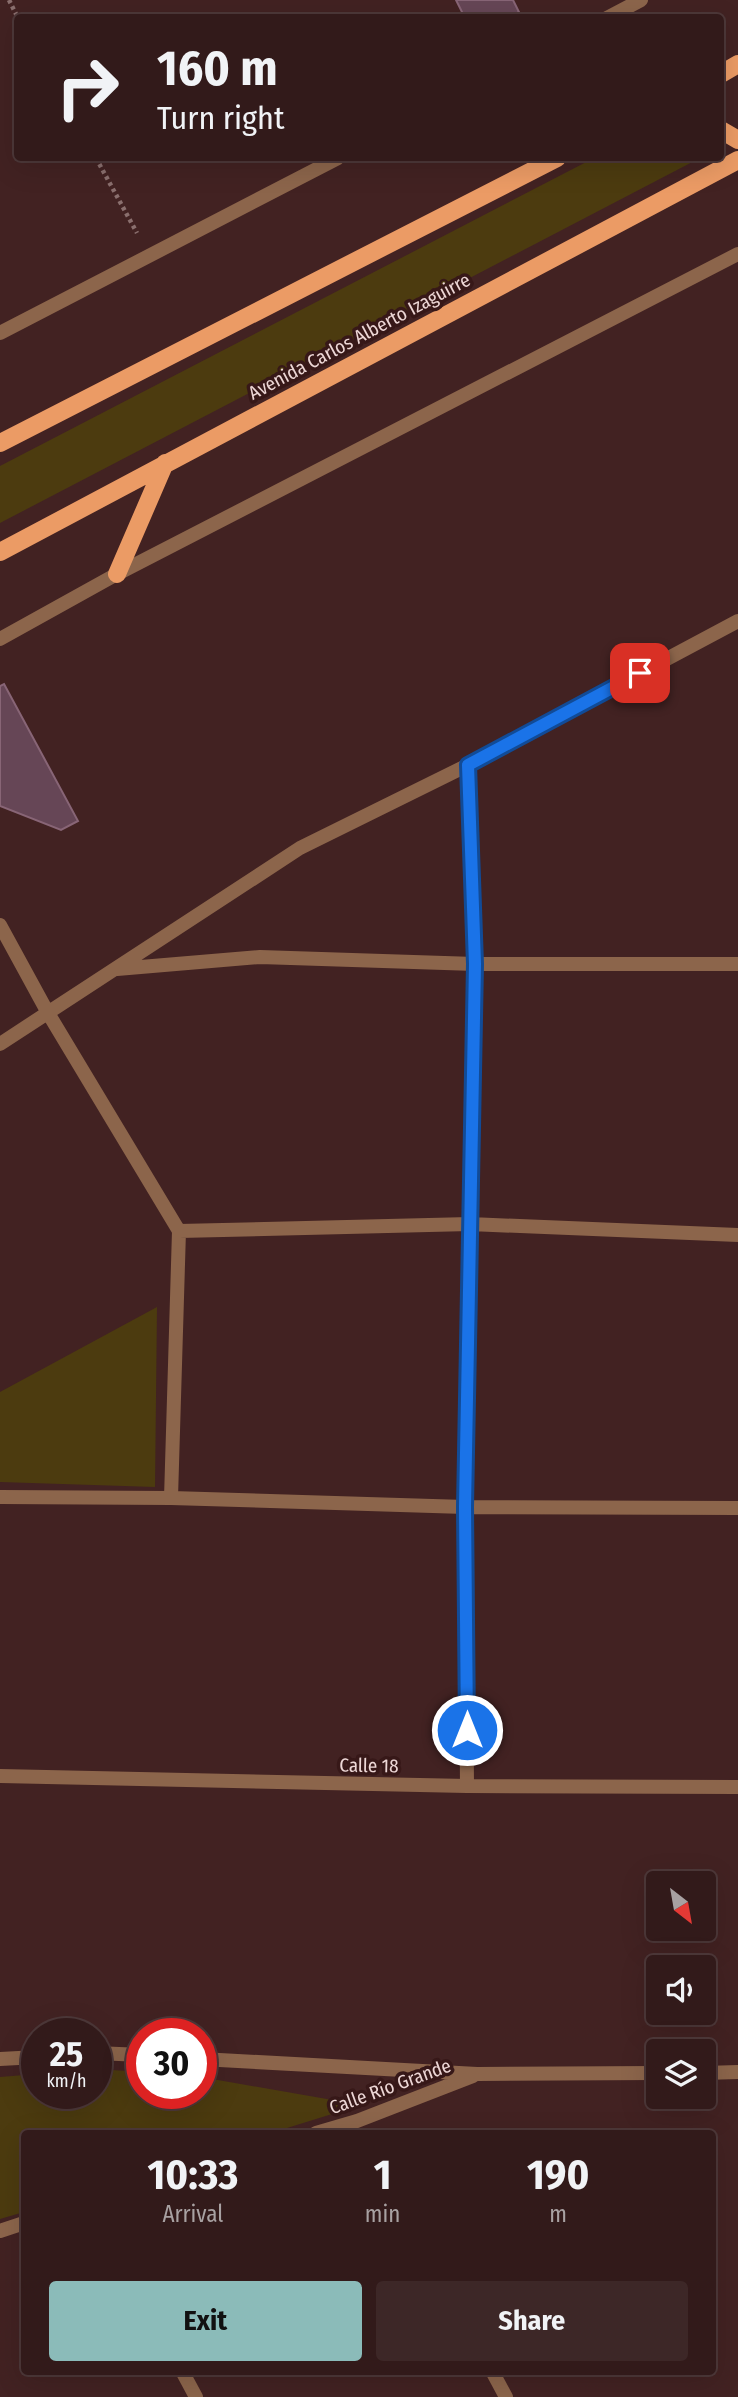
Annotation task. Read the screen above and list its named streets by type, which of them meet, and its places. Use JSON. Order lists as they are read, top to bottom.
{
  "streets": {
    "main road": ["Avenida Carlos Alberto Izaguirre"],
    "street": ["Calle 18", "Calle Río Grande"]
  },
  "north": "bottom right",
  "page": {
    "turn": ["160 m", "Turn right"],
    "speed": "25 km/h",
    "limit": "30",
    "eta": [
      "10:33",
      "Arrival",
      "1",
      "min",
      "190",
      "m"
    ],
    "buttons": ["Exit", "Share"]
  }
}
